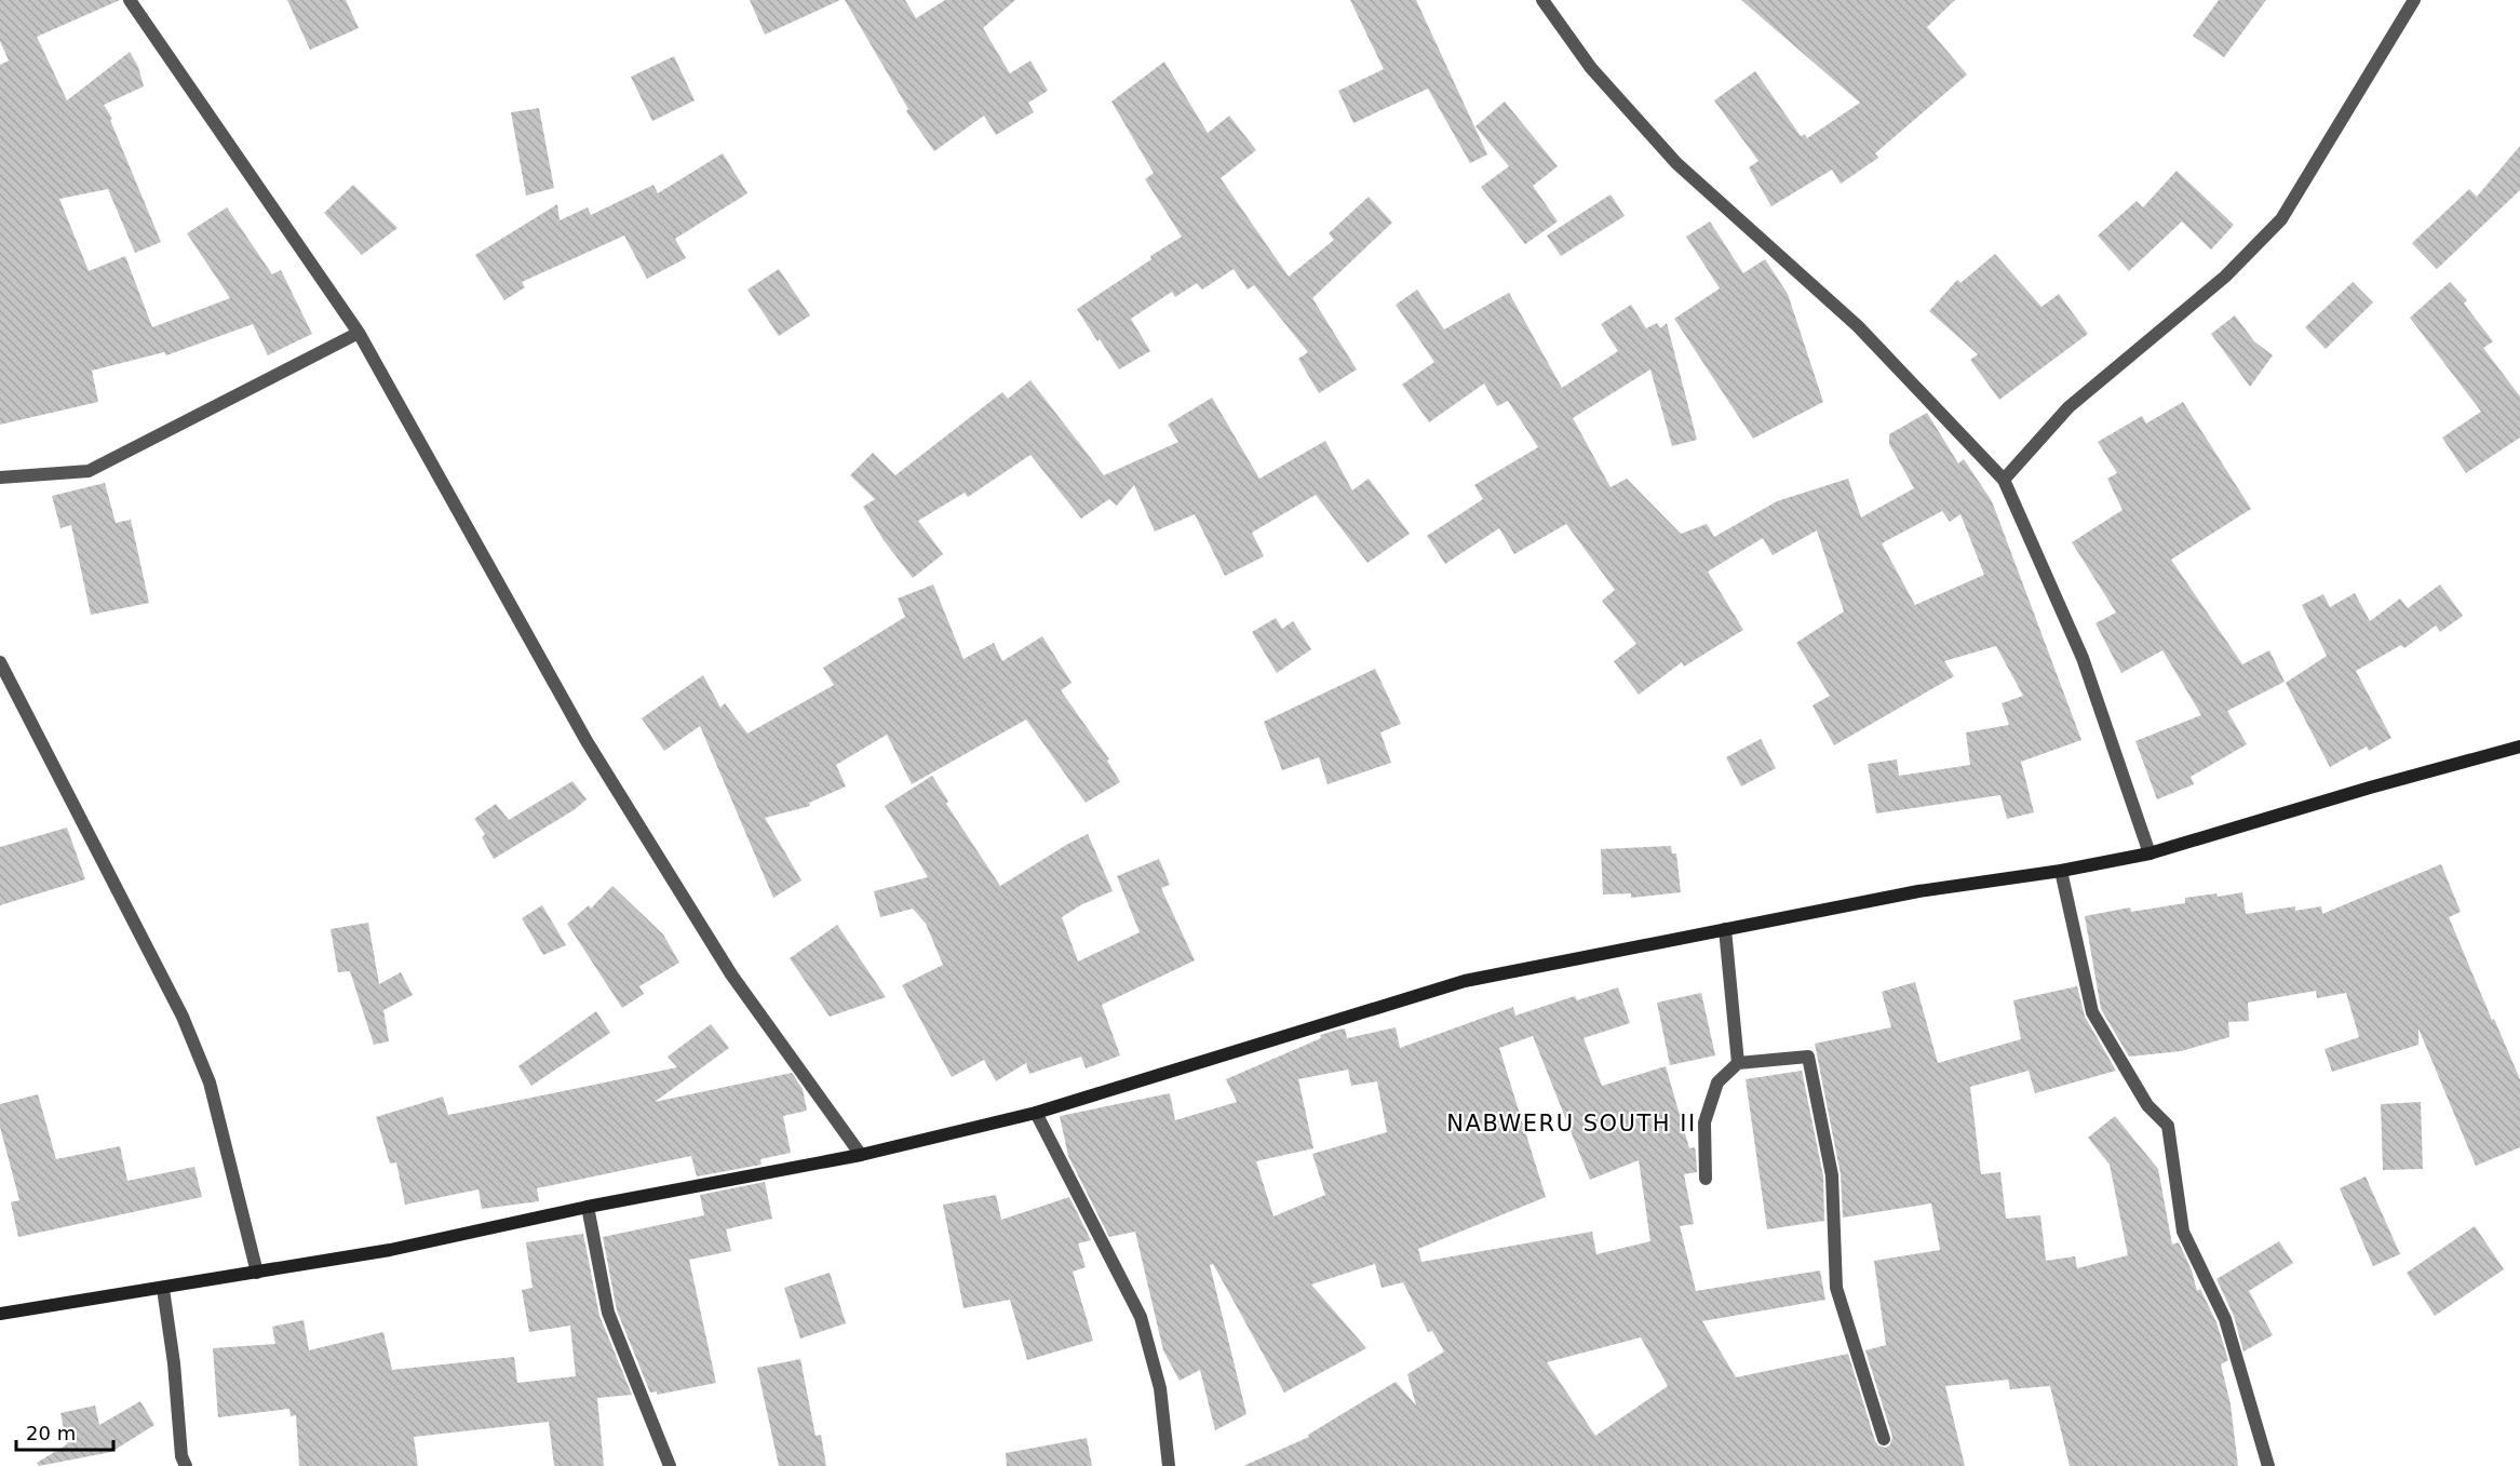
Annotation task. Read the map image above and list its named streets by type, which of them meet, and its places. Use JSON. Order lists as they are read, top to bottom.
{
  "districts": ["NABWERU SOUTH II"],
  "scale_bar": "20 m"
}
